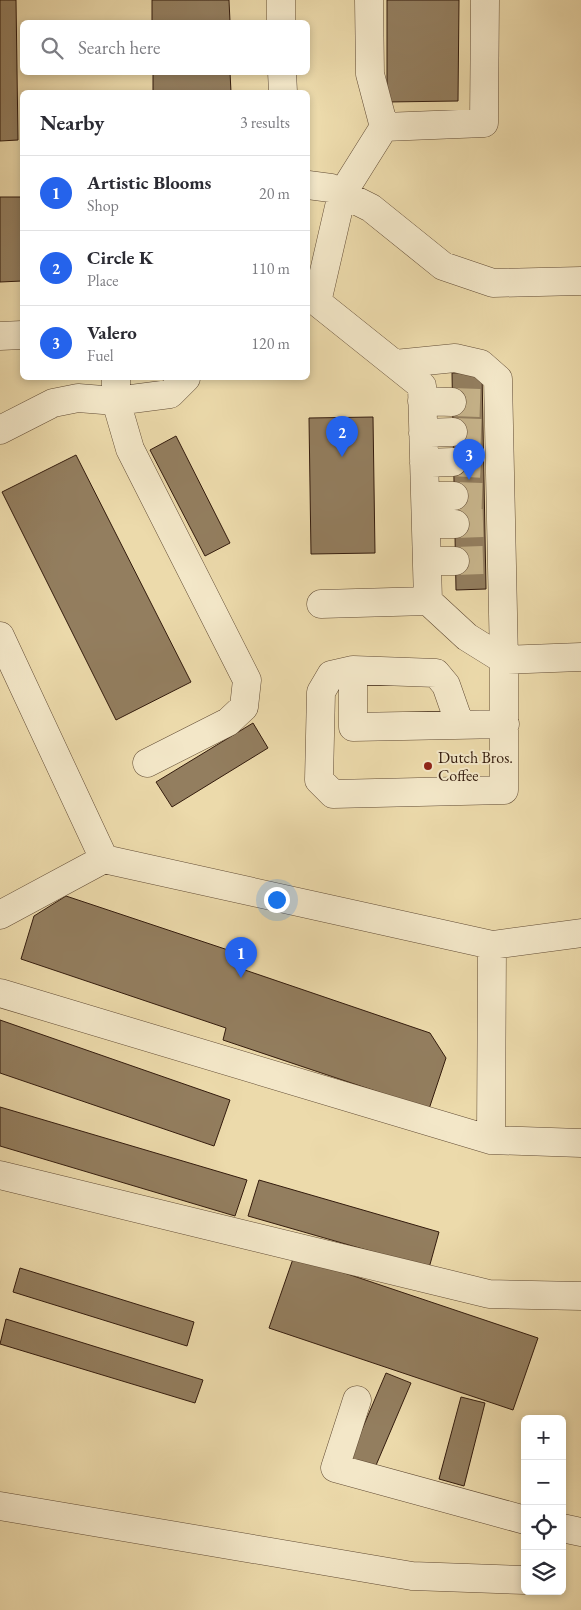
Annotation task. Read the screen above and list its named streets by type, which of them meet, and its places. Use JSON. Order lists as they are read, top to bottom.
{
  "places": ["Dutch Bros. Coffee"],
  "page": {
    "search": "Search here",
    "heading": ["Nearby", "3 results"],
    "list": [
      {
        "mark": "1",
        "name": "Artistic Blooms",
        "note": "Shop",
        "value": "20 m"
      },
      {
        "mark": "2",
        "name": "Circle K",
        "note": "Place",
        "value": "110 m"
      },
      {
        "mark": "3",
        "name": "Valero",
        "note": "Fuel",
        "value": "120 m"
      }
    ],
    "pins": ["2", "3", "1"],
    "map_buttons": ["+", "−"]
  }
}
